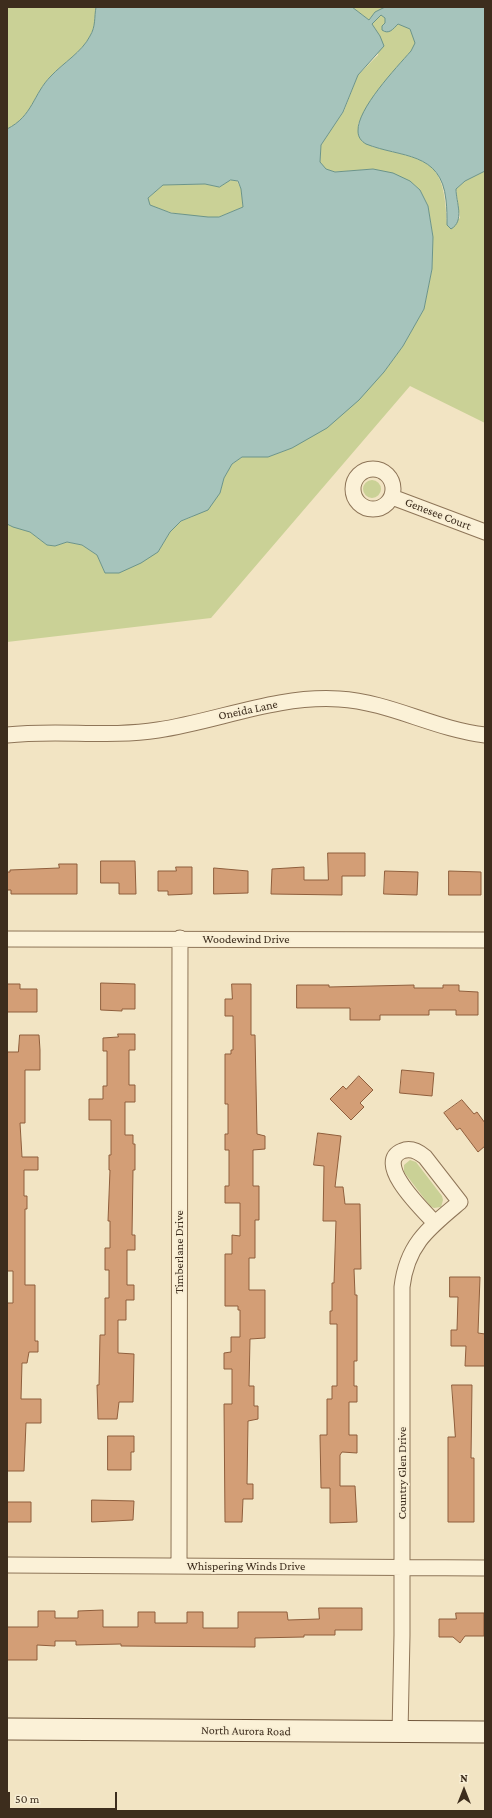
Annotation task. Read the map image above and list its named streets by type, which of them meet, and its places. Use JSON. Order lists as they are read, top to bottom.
{
  "streets": {
    "main road": ["North Aurora Road"],
    "street": [
      "Genesee Court",
      "Oneida Lane",
      "Woodewind Drive",
      "Timberlane Drive",
      "Country Glen Drive",
      "Whispering Winds Drive"
    ]
  },
  "crossings": [
    ["Woodewind Drive", "Timberlane Drive"],
    ["Timberlane Drive", "Whispering Winds Drive"],
    ["Country Glen Drive", "Whispering Winds Drive"],
    ["Country Glen Drive", "North Aurora Road"]
  ],
  "scale_bar": "50 m",
  "north": "top"
}
